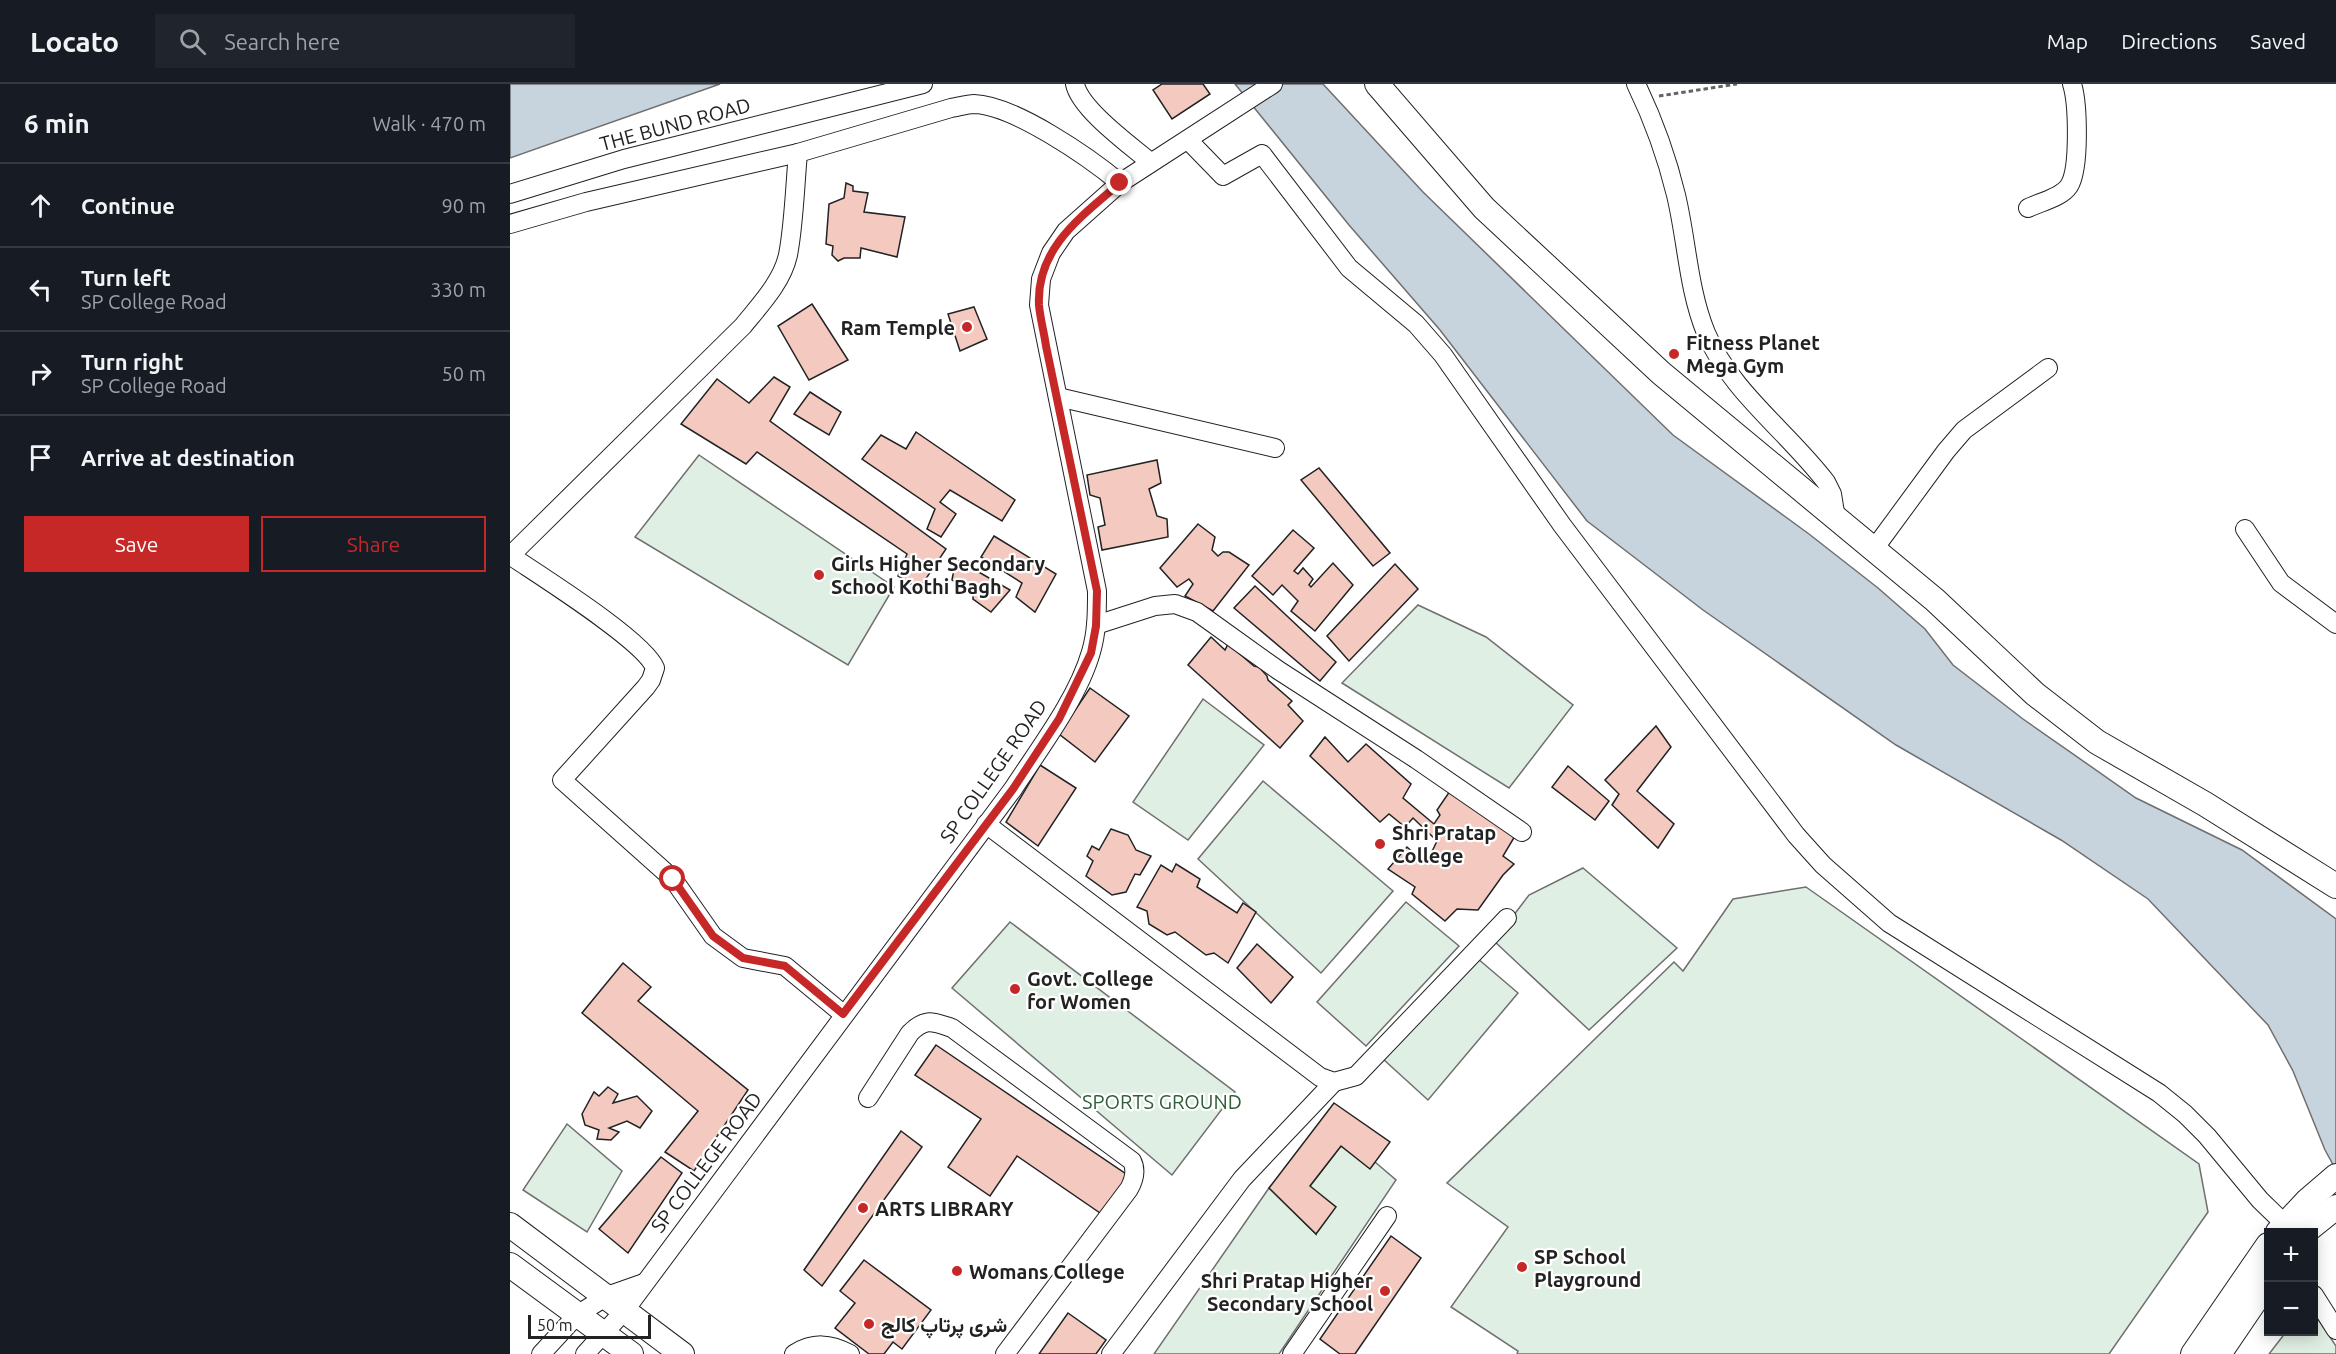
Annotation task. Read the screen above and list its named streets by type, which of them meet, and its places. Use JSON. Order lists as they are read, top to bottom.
{
  "streets": {
    "street": ["THE BUND ROAD", "SP COLLEGE ROAD"]
  },
  "parks": ["SPORTS GROUND"],
  "places": [
    "Ram Temple",
    "Fitness Planet Mega Gym",
    "Girls Higher Secondary School Kothi Bagh",
    "Shri Pratap College",
    "Govt. College for Women",
    "ARTS LIBRARY",
    "SP School Playground",
    "Womans College",
    "Shri Pratap Higher Secondary School",
    "شری پرتاپ کالج"
  ],
  "scale_bar": "50 m",
  "page": {
    "header": "Locato",
    "search": "Search here",
    "nav": ["Map", "Directions", "Saved"],
    "heading": ["6 min", "Walk · 470 m"],
    "list": [
      ["Continue", "90 m"],
      ["Turn left", "SP College Road", "330 m"],
      ["Turn right", "SP College Road", "50 m"],
      "Arrive at destination"
    ],
    "buttons": ["Save", "Share"],
    "map_buttons": ["+", "−"],
    "scale": "50 m"
  }
}
